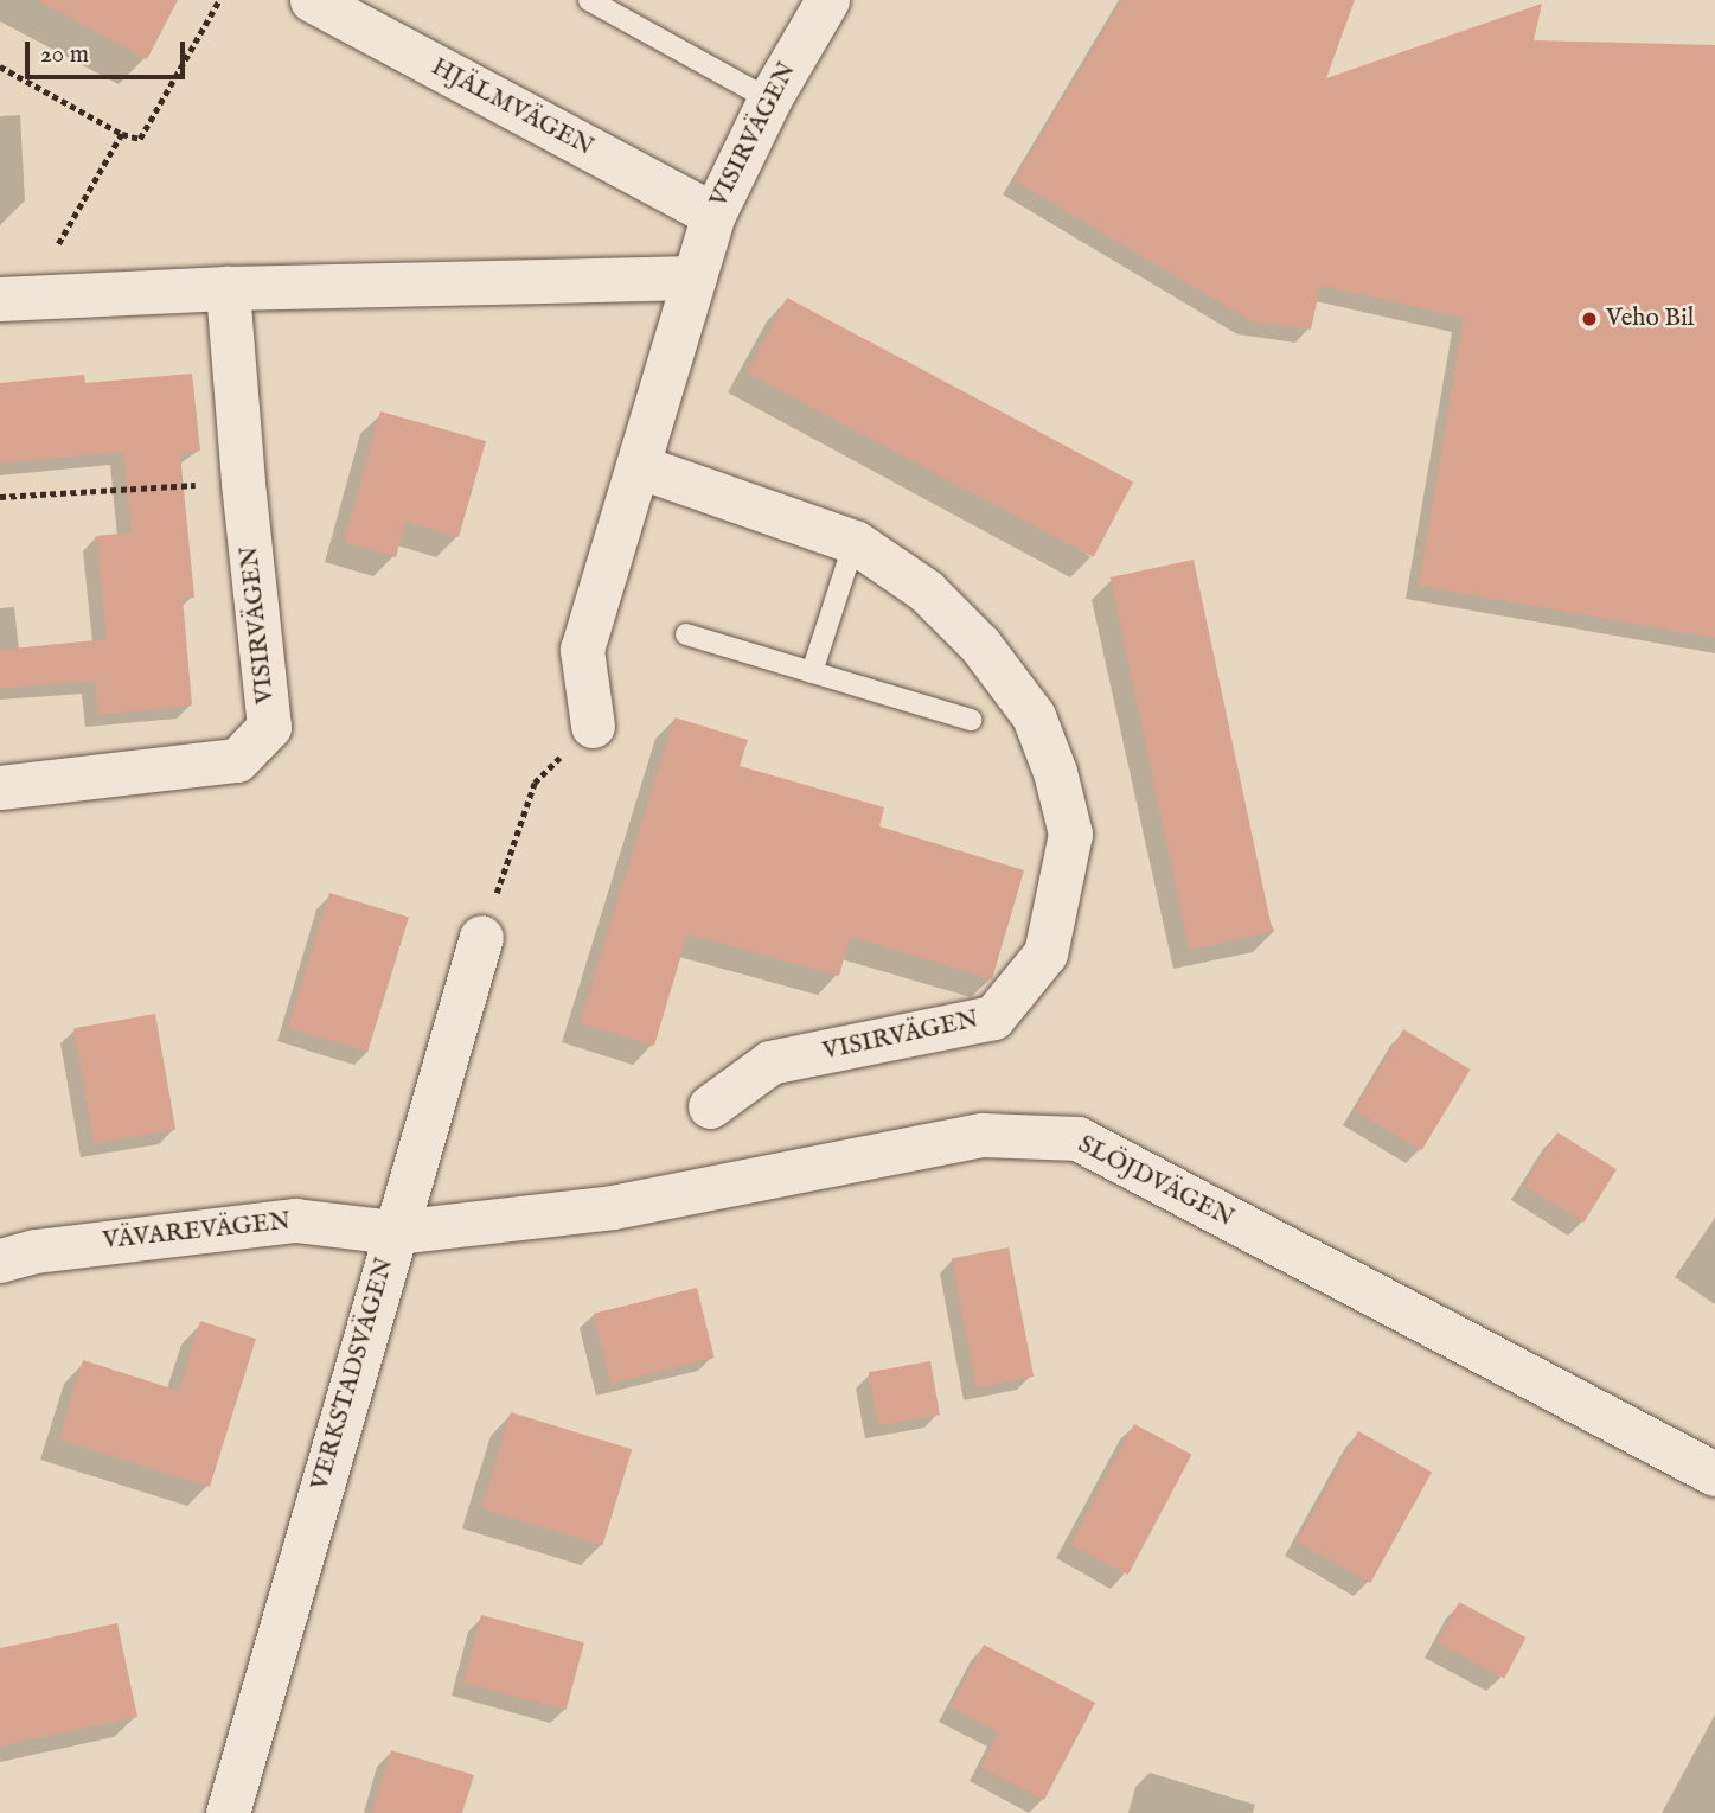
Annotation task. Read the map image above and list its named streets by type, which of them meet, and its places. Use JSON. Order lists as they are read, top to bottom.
{
  "streets": {
    "street": [
      "HJÄLMVÄGEN",
      "VISIRVÄGEN",
      "SLÖJDVÄGEN",
      "VÄVAREVÄGEN",
      "VERKSTADSVÄGEN"
    ]
  },
  "crossings": [
    ["HJÄLMVÄGEN", "VISIRVÄGEN"],
    ["SLÖJDVÄGEN", "VÄVAREVÄGEN"],
    ["SLÖJDVÄGEN", "VERKSTADSVÄGEN"],
    ["VÄVAREVÄGEN", "VERKSTADSVÄGEN"]
  ],
  "places": ["Veho Bil"],
  "scale_bar": "20 m"
}
